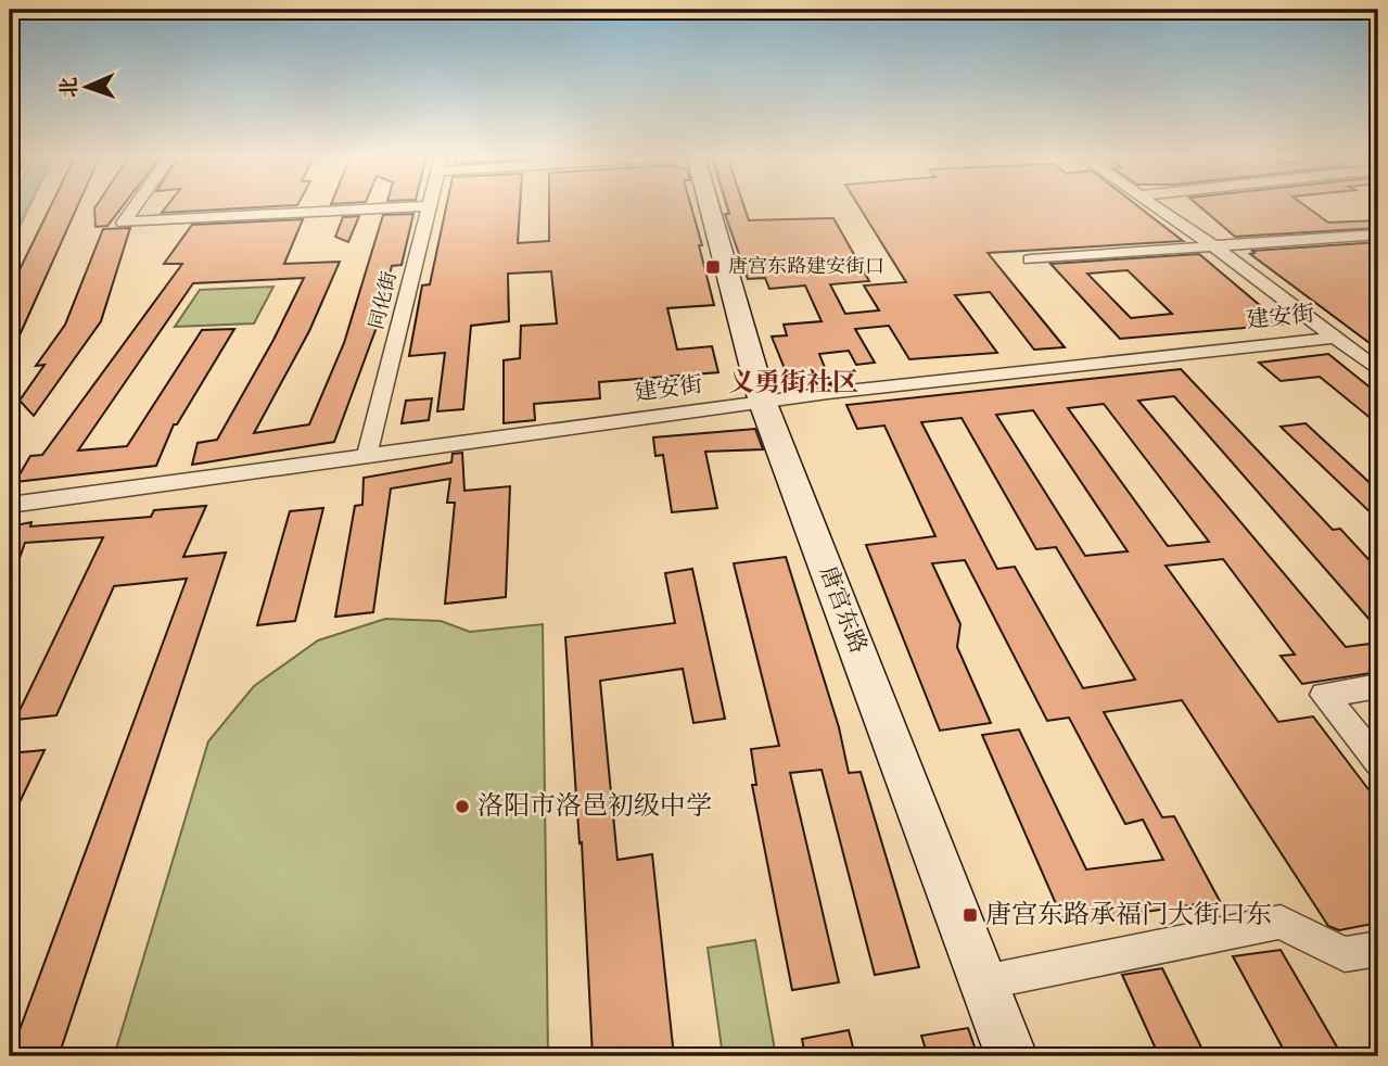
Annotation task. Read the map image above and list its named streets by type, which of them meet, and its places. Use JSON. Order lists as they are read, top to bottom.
{
  "streets": {
    "street": ["同化街", "建安街", "唐宫东路"]
  },
  "crossings": [
    ["同化街", "建安街"],
    ["建安街", "唐宫东路"]
  ],
  "districts": ["义勇街社区"],
  "places": {
    "transit": ["唐宫东路建安街口", "唐宫东路承福门大街口东"],
    "other": ["洛阳市洛邑初级中学"]
  },
  "north": "left"
}
